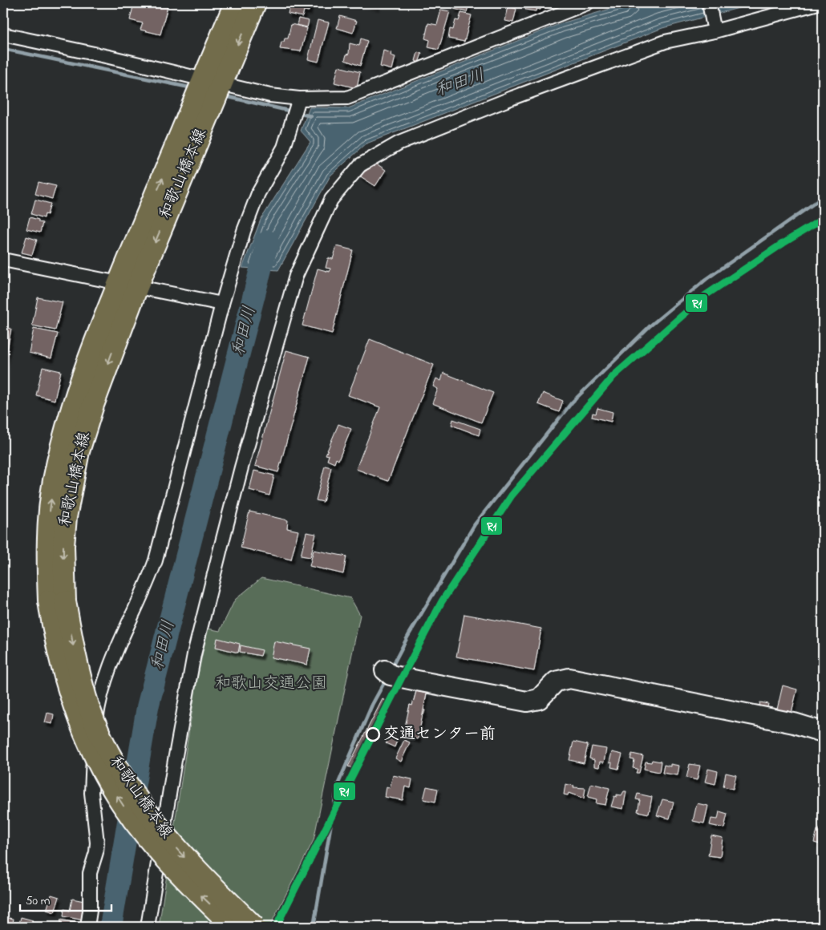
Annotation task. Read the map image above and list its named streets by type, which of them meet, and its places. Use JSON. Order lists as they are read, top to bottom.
{
  "streets": {
    "main road": ["和歌山橋本線"]
  },
  "water": ["和田川"],
  "parks": ["和歌山交通公園"],
  "places": ["交通センター前"],
  "lines": ["transit line R1"],
  "scale_bar": "50 m"
}
